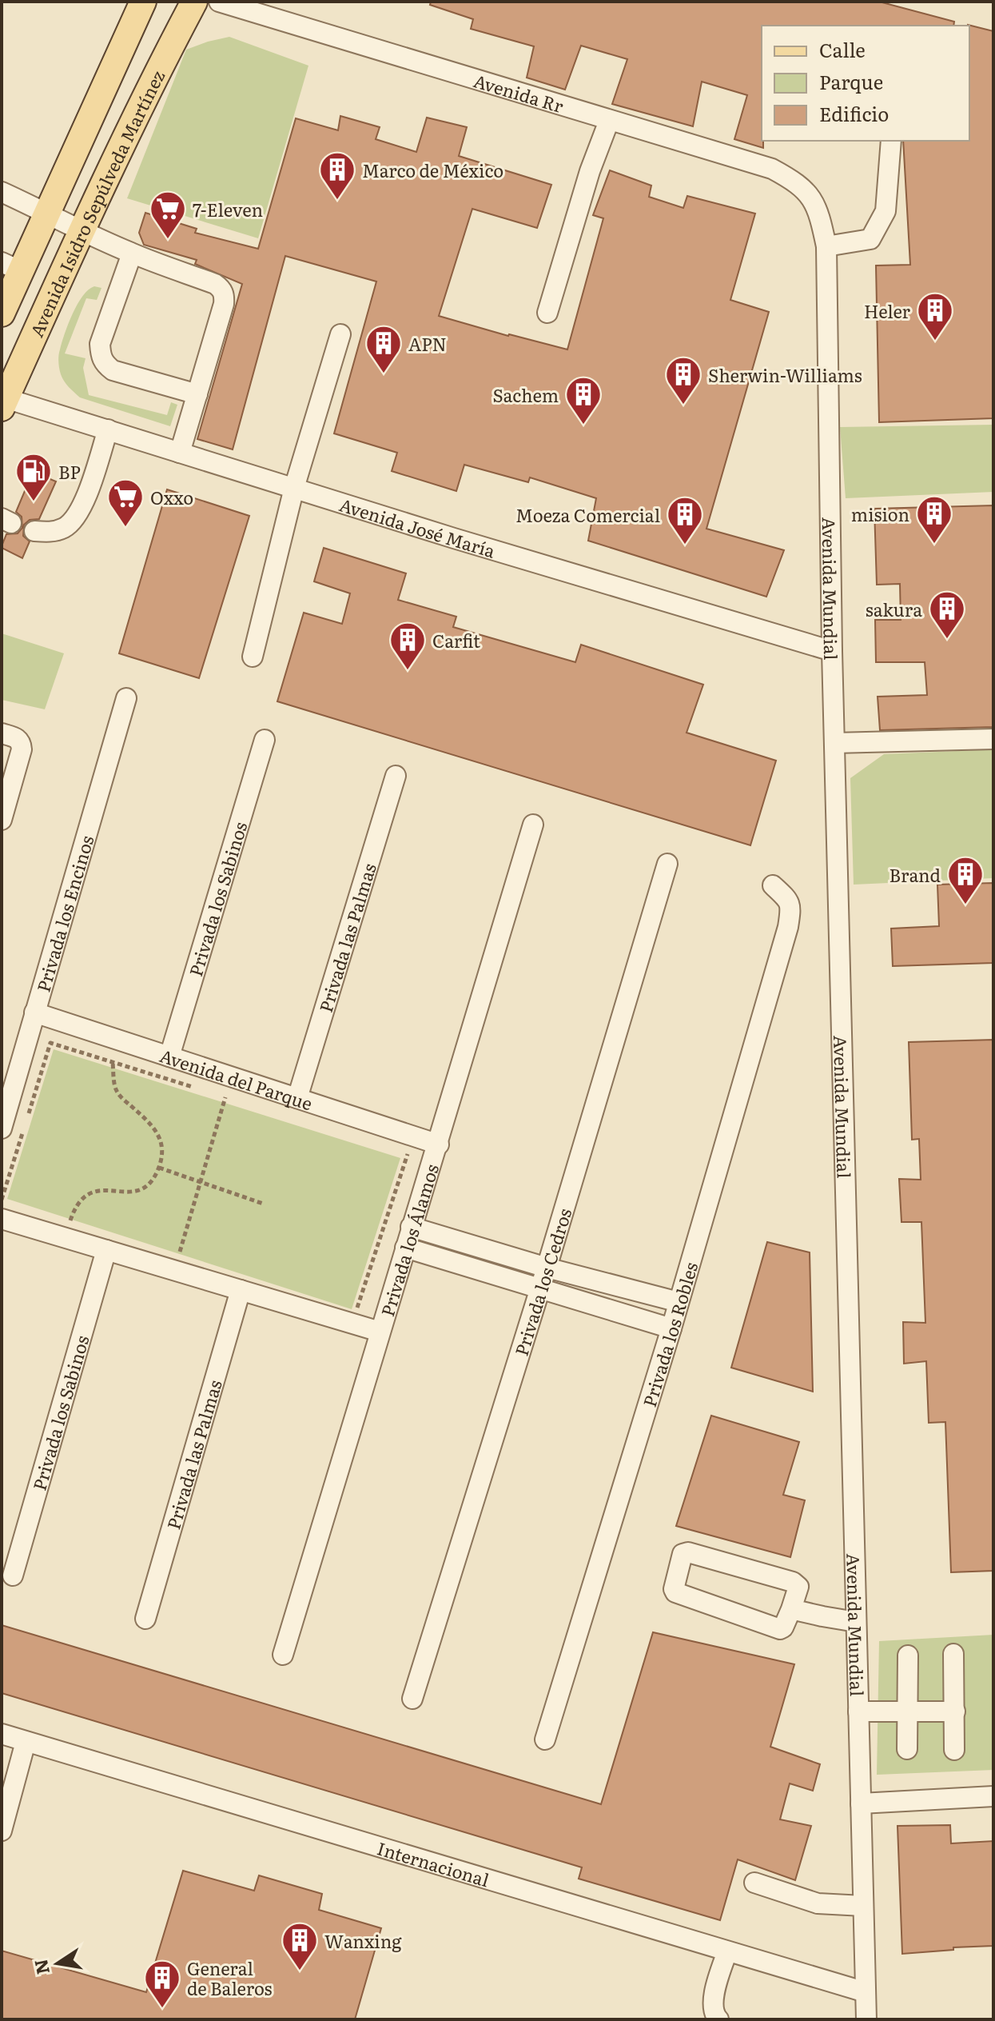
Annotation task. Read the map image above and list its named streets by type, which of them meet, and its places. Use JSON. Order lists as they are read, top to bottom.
{
  "streets": {
    "main road": ["Avenida Isidro Sepúlveda Martínez"],
    "street": [
      "Avenida Rr",
      "Avenida José María",
      "Avenida Mundial",
      "Privada los Sabinos",
      "Privada los Encinos",
      "Privada las Palmas",
      "Avenida del Parque",
      "Privada los Álamos",
      "Privada los Cedros",
      "Privada los Robles",
      "Internacional"
    ]
  },
  "crossings": [
    ["Avenida Rr", "Avenida Mundial"],
    ["Avenida Isidro Sepúlveda Martínez", "Avenida José María"],
    ["Avenida José María", "Avenida Mundial"],
    ["Avenida Mundial", "Internacional"],
    ["Privada los Sabinos", "Avenida del Parque"],
    ["Privada los Encinos", "Avenida del Parque"],
    ["Privada las Palmas", "Avenida del Parque"],
    ["Avenida del Parque", "Privada los Álamos"]
  ],
  "places": {
    "building": [
      "Marco de México",
      "Heler",
      "APN",
      "Sherwin-Williams",
      "Sachem",
      "mision",
      "Moeza Comercial",
      "sakura",
      "Carfit",
      "Brand",
      "Wanxing",
      "General de Baleros"
    ],
    "supermarket": ["7-Eleven", "Oxxo"],
    "fuel station": ["BP"]
  },
  "legend": ["Calle", "Parque", "Edificio"],
  "north": "left"
}
